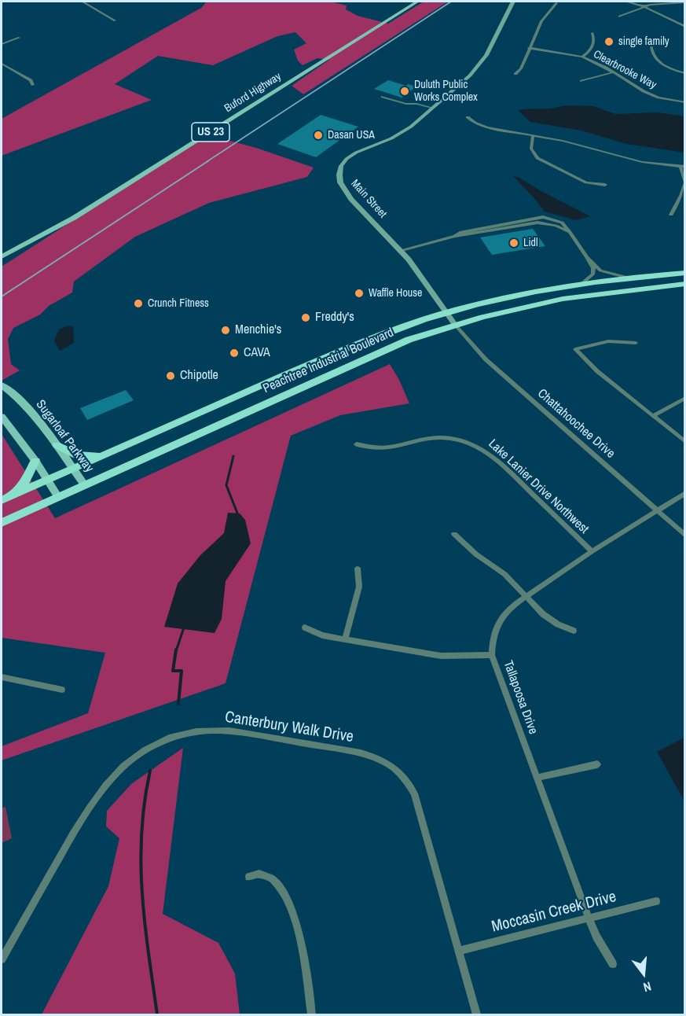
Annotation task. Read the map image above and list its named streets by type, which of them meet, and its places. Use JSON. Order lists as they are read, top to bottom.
{
  "streets": {
    "highway": ["Peachtree Industrial Boulevard"],
    "main road": ["Buford Highway", "US 23", "Sugarloaf Parkway"],
    "street": [
      "Clearbrooke Way",
      "Main Street",
      "Chattahoochee Drive",
      "Lake Lanier Drive Northwest",
      "Tallapoosa Drive",
      "Canterbury Walk Drive",
      "Moccasin Creek Drive"
    ]
  },
  "crossings": [
    ["Main Street", "Peachtree Industrial Boulevard"],
    ["Main Street", "Chattahoochee Drive"],
    ["Peachtree Industrial Boulevard", "Chattahoochee Drive"],
    ["Peachtree Industrial Boulevard", "Sugarloaf Parkway"],
    ["Chattahoochee Drive", "Tallapoosa Drive"],
    ["Lake Lanier Drive Northwest", "Tallapoosa Drive"],
    ["Tallapoosa Drive", "Moccasin Creek Drive"],
    ["Canterbury Walk Drive", "Moccasin Creek Drive"]
  ],
  "places": [
    "single family",
    "Duluth Public Works Complex",
    "Dasan USA",
    "Lidl",
    "Waffle House",
    "Crunch Fitness",
    "Freddy's",
    "Menchie's",
    "CAVA",
    "Chipotle"
  ],
  "north": "bottom"
}
